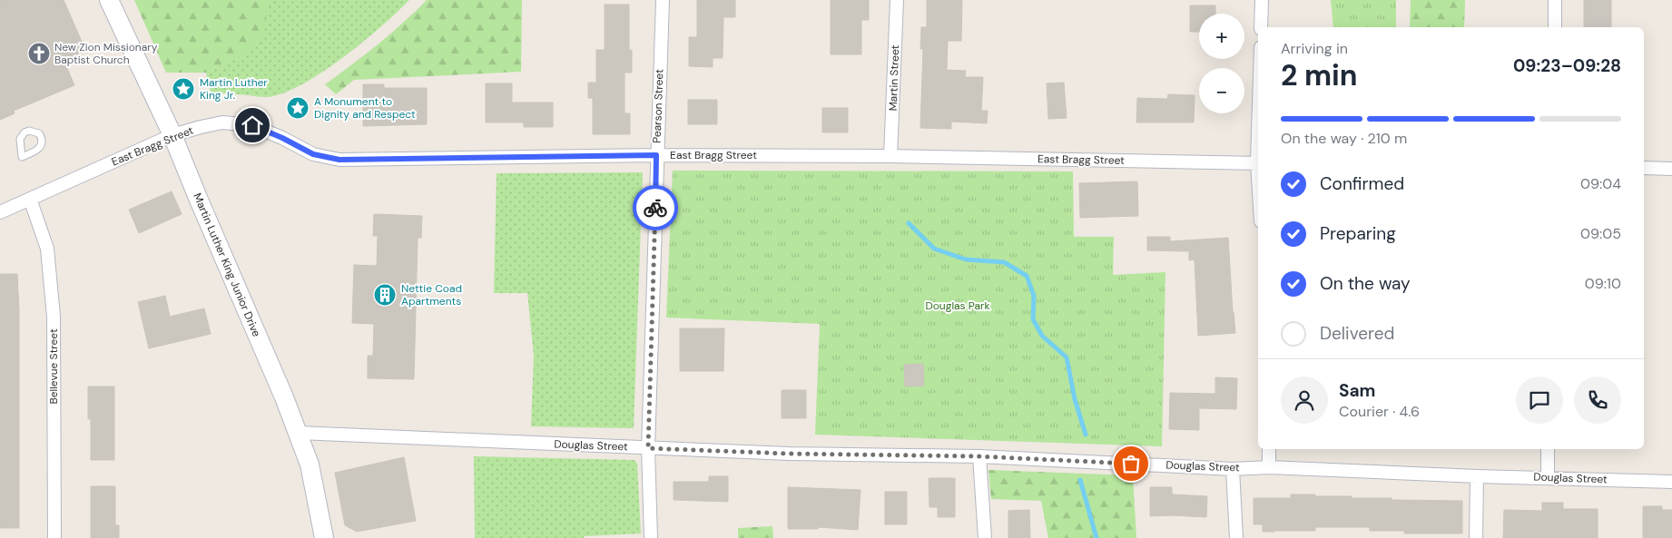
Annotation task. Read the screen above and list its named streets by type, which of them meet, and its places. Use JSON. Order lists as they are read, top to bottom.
{
  "streets": {
    "main road": ["Martin Luther King Junior Drive"],
    "street": [
      "Martin Street",
      "Pearson Street",
      "East Bragg Street",
      "Bellevue Street",
      "Douglas Street"
    ]
  },
  "crossings": [
    ["Martin Street", "East Bragg Street"],
    ["Pearson Street", "East Bragg Street"],
    ["Pearson Street", "Douglas Street"],
    ["East Bragg Street", "Martin Luther King Junior Drive"],
    ["East Bragg Street", "Bellevue Street"],
    ["Martin Luther King Junior Drive", "Douglas Street"]
  ],
  "parks": ["Douglas Park"],
  "places": {
    "church": ["New Zion Missionary Baptist Church"],
    "place": ["Martin Luther King Jr.", "A Monument to Dignity and Respect"],
    "building": ["Nettie Coad Apartments"]
  },
  "page": {
    "map_buttons": ["+", "−"],
    "heading": ["2 min", "Arriving in", "09:23–09:28"],
    "panel": ["Sam", "Courier · 4.6"],
    "bar": "On the way · 210 m",
    "list": [
      ["Confirmed", "09:04"],
      ["Preparing", "09:05"],
      ["On the way", "09:10"],
      "Delivered"
    ]
  }
}
